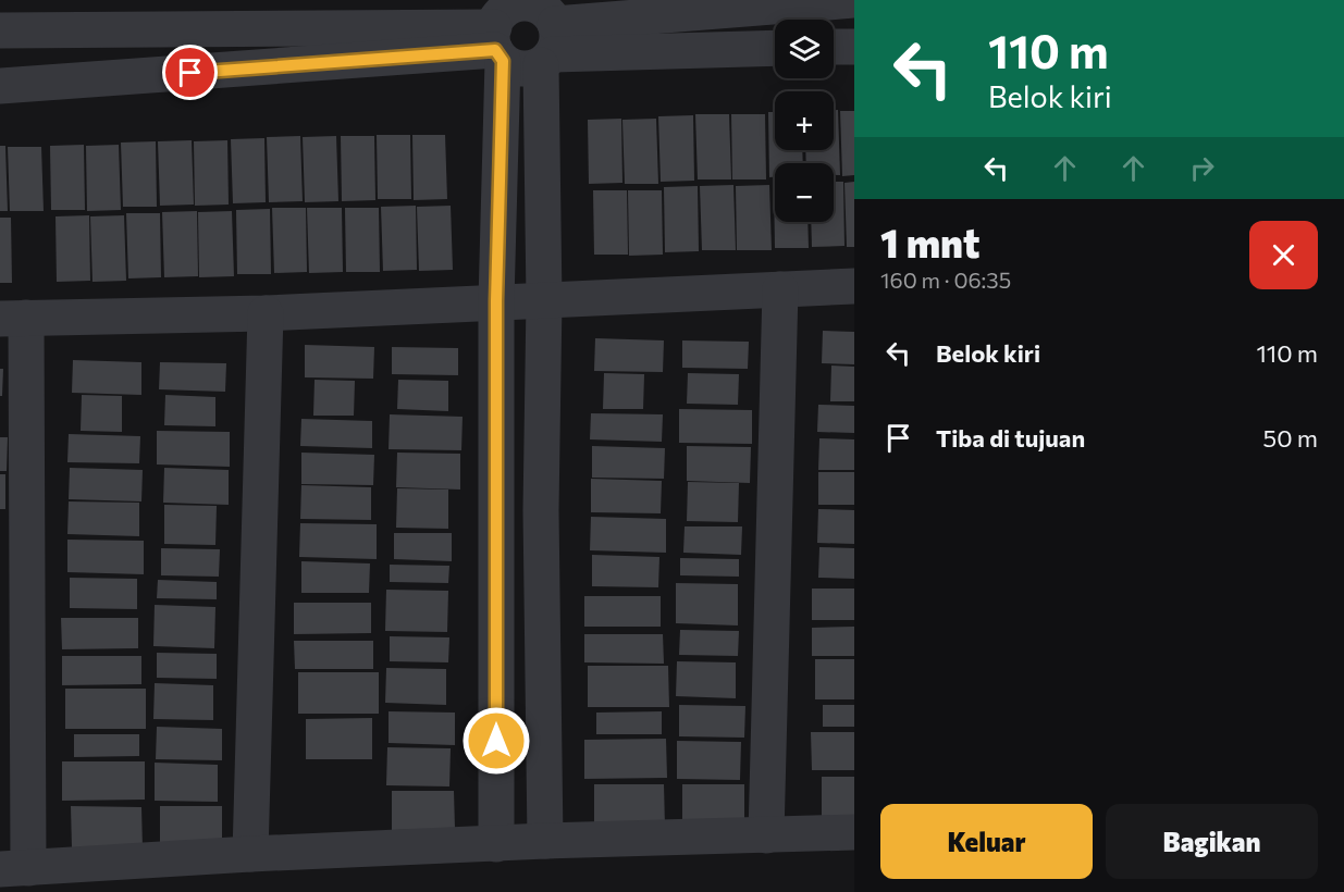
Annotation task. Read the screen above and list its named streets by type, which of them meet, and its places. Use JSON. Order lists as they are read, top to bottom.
{
  "page": {
    "turn": ["110 m", "Belok kiri"],
    "map_buttons": ["+", "−"],
    "heading": ["1 mnt", "160 m · 06:35"],
    "list": [
      {
        "name": "Belok kiri",
        "value": "110 m"
      },
      {
        "name": "Tiba di tujuan",
        "value": "50 m"
      }
    ],
    "buttons": ["Keluar", "Bagikan"]
  }
}
